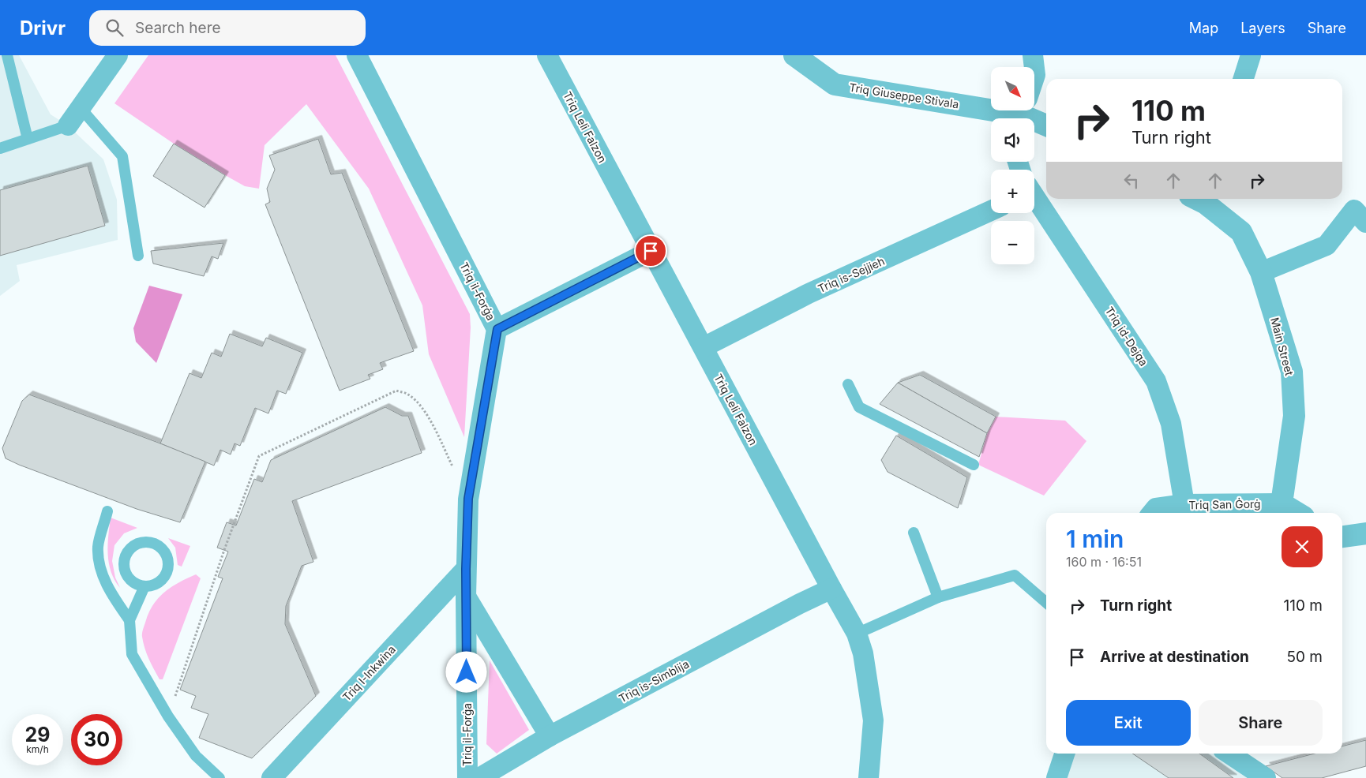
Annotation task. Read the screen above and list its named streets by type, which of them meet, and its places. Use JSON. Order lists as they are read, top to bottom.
{
  "streets": {
    "street": [
      "Triq Giuseppe Stivala",
      "Triq Leli Falzon",
      "Triq is-Sejjieh",
      "Triq il-Forġa",
      "Triq id-Dejqa",
      "Main Street",
      "Triq San Ġorġ",
      "Triq l-Inkwina",
      "Triq is-Simblija"
    ]
  },
  "crossings": [
    ["Triq Leli Falzon", "Triq is-Sejjieh"],
    ["Triq Leli Falzon", "Triq is-Simblija"],
    ["Triq il-Forġa", "Triq l-Inkwina"],
    ["Triq id-Dejqa", "Triq San Ġorġ"],
    ["Main Street", "Triq San Ġorġ"]
  ],
  "north": "bottom right",
  "page": {
    "header": "Drivr",
    "search": "Search here",
    "nav": ["Map", "Layers", "Share"],
    "map_buttons": ["+", "−"],
    "turn": ["110 m", "Turn right"],
    "heading": ["1 min", "160 m · 16:51"],
    "list": [
      {
        "name": "Turn right",
        "value": "110 m"
      },
      {
        "name": "Arrive at destination",
        "value": "50 m"
      }
    ],
    "buttons": ["Exit", "Share"],
    "speed": "29 km/h",
    "limit": "30"
  }
}
